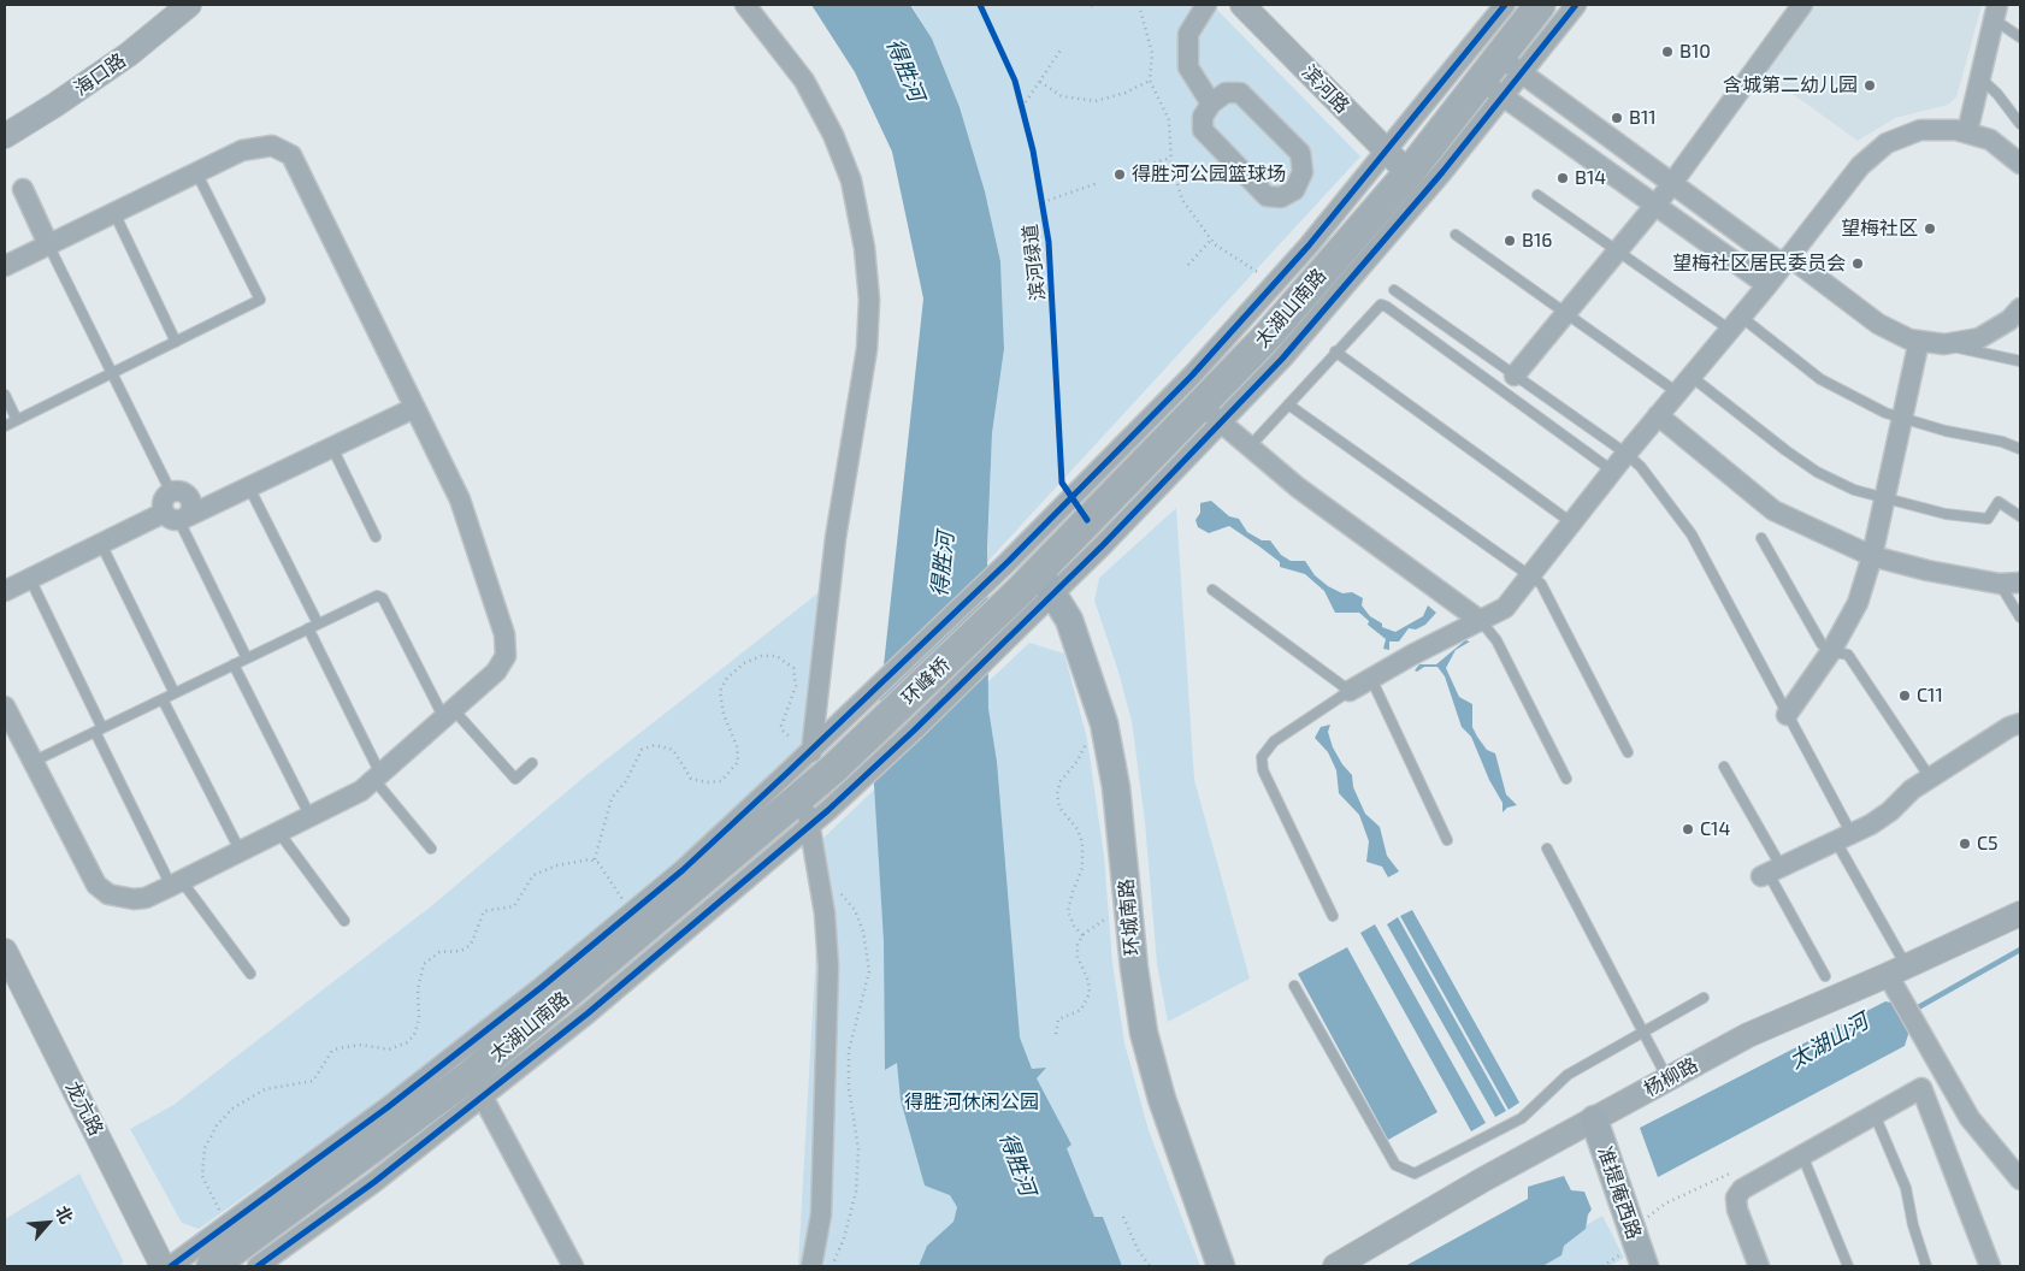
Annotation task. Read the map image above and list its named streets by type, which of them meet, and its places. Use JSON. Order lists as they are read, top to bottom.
{
  "streets": {
    "main road": [
      "太湖山南路",
      "环峰桥",
      "环城南路",
      "准提庵西路"
    ],
    "street": [
      "海口路",
      "滨河路",
      "杨柳路",
      "龙亢路"
    ],
    "cycle path": ["滨河绿道"]
  },
  "crossings": [
    ["滨河路", "太湖山南路"],
    ["太湖山南路", "环峰桥"],
    ["太湖山南路", "环城南路"],
    ["环峰桥", "环城南路"],
    ["杨柳路", "准提庵西路"]
  ],
  "water": ["得胜河", "太湖山河"],
  "parks": ["得胜河休闲公园"],
  "places": [
    "B10",
    "含城第二幼儿园",
    "B11",
    "得胜河公园篮球场",
    "B14",
    "望梅社区",
    "B16",
    "望梅社区居民委员会",
    "C11",
    "C14",
    "C5"
  ],
  "north": "top right"
}
